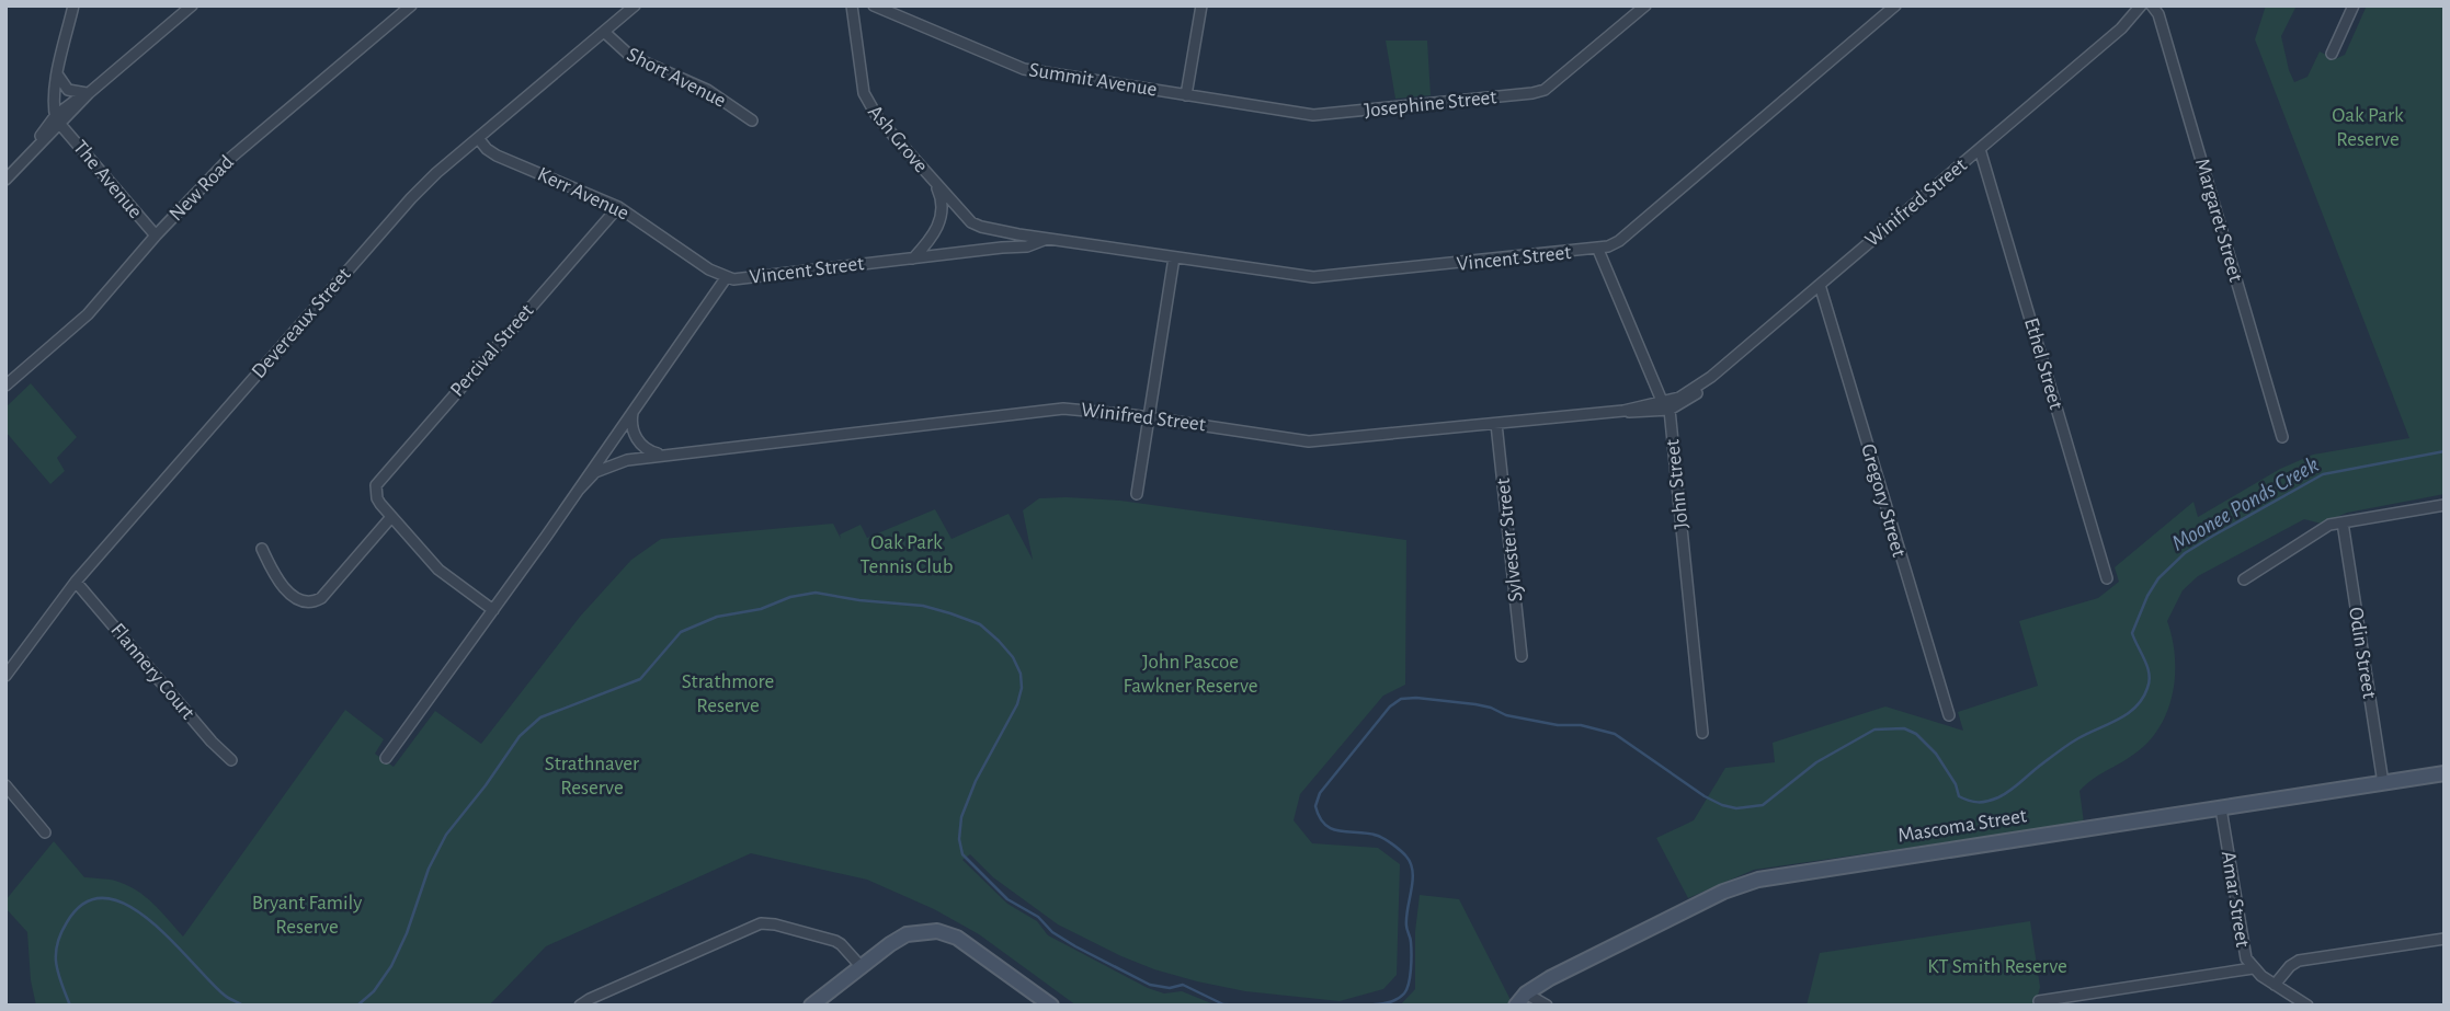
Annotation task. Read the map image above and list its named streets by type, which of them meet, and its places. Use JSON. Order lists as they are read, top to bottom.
{
  "streets": {
    "main road": ["Mascoma Street"],
    "street": [
      "Short Avenue",
      "Summit Avenue",
      "Josephine Street",
      "Ash Grove",
      "The Avenue",
      "New Road",
      "Kerr Avenue",
      "Winifred Street",
      "Margaret Street",
      "Vincent Street",
      "Devereaux Street",
      "Percival Street",
      "Ethel Street",
      "John Street",
      "Gregory Street",
      "Sylvester Street",
      "Odin Street",
      "Flannery Court",
      "Amar Street"
    ]
  },
  "crossings": [
    ["Short Avenue", "Devereaux Street"],
    ["Summit Avenue", "Josephine Street"],
    ["Ash Grove", "Vincent Street"],
    ["The Avenue", "New Road"],
    ["Kerr Avenue", "Vincent Street"],
    ["Kerr Avenue", "Devereaux Street"],
    ["Kerr Avenue", "Percival Street"],
    ["Winifred Street", "Margaret Street"],
    ["Winifred Street", "Vincent Street"],
    ["Winifred Street", "Ethel Street"],
    ["Winifred Street", "John Street"],
    ["Winifred Street", "Gregory Street"],
    ["Winifred Street", "Sylvester Street"],
    ["Vincent Street", "John Street"],
    ["Devereaux Street", "Flannery Court"],
    ["Odin Street", "Mascoma Street"],
    ["Mascoma Street", "Amar Street"]
  ],
  "water": ["Moonee Ponds Creek"],
  "parks": [
    "Oak Park Reserve",
    "Oak Park Tennis Club",
    "John Pascoe Fawkner Reserve",
    "Strathmore Reserve",
    "Strathnaver Reserve",
    "Bryant Family Reserve",
    "KT Smith Reserve"
  ]
}
